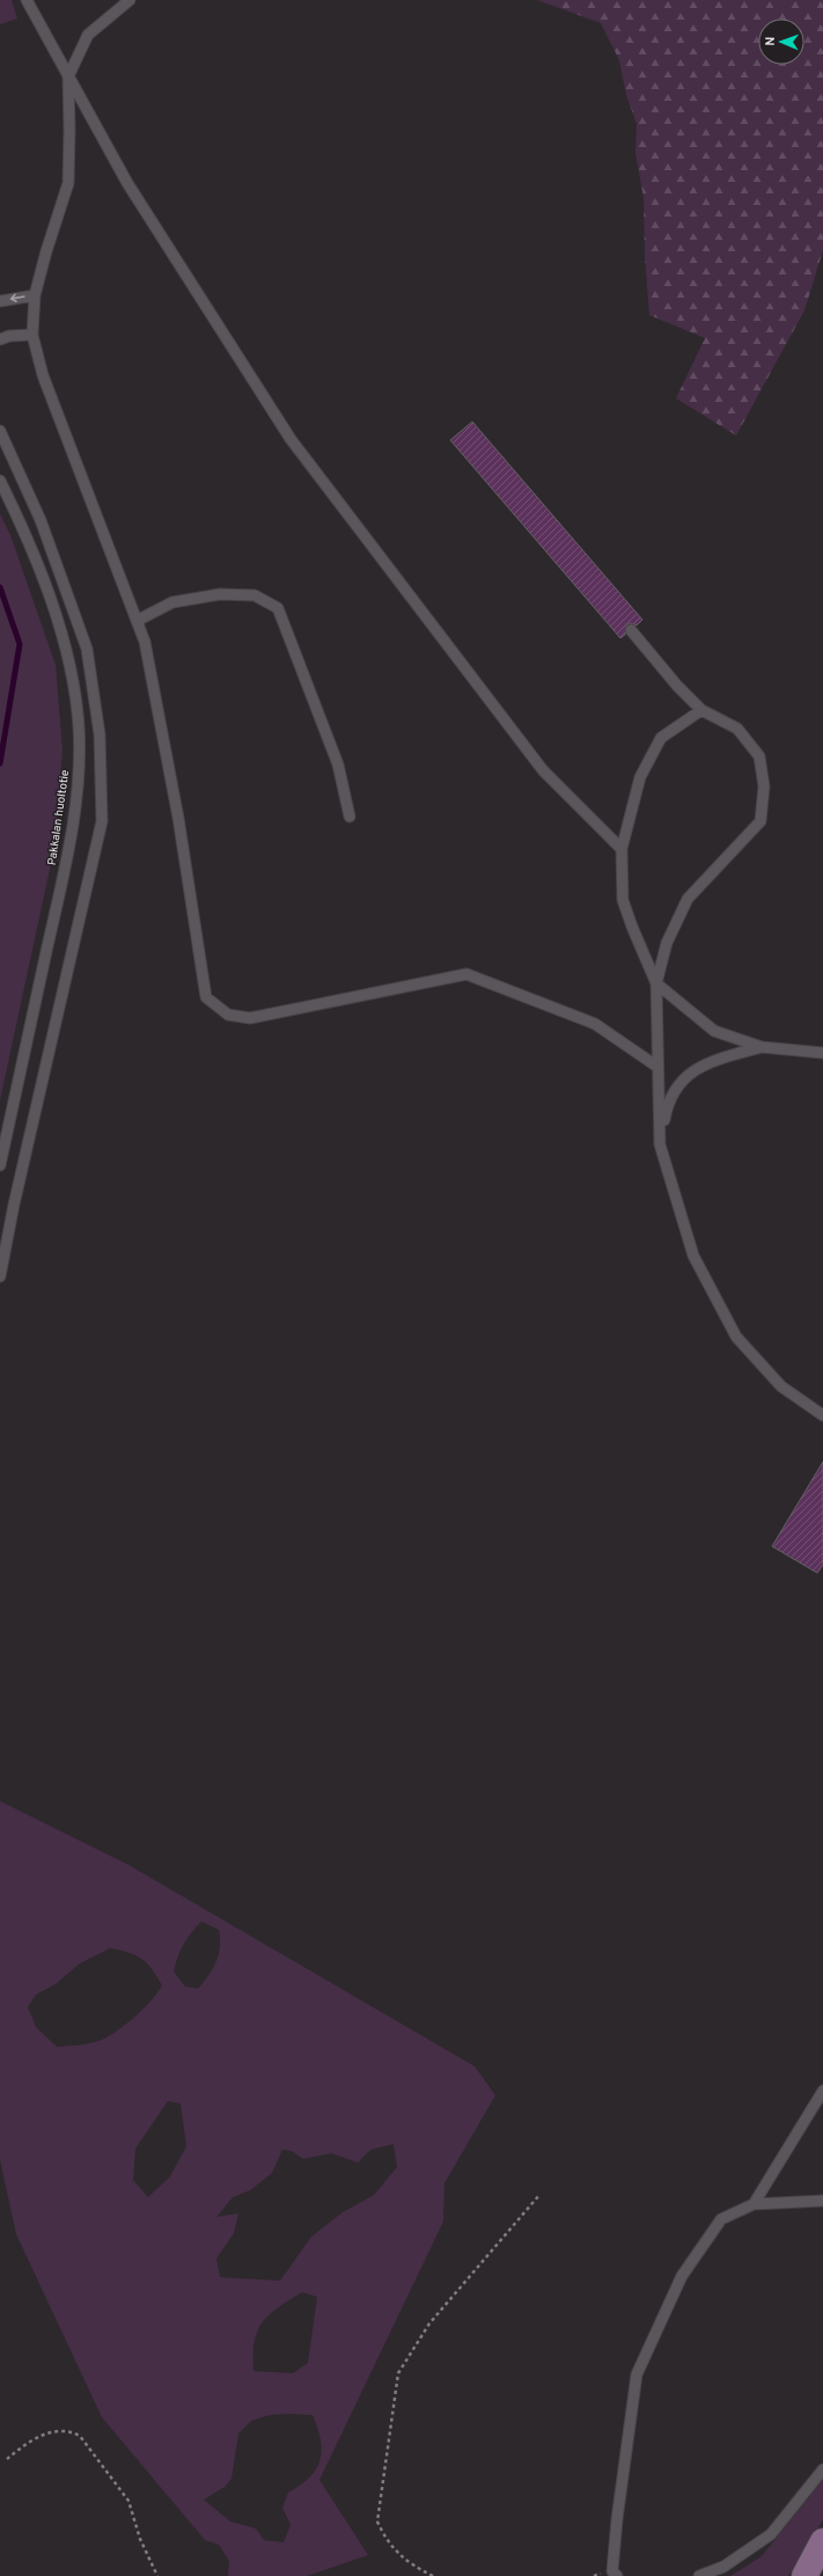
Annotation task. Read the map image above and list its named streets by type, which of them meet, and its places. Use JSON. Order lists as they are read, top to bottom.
{
  "streets": {
    "lane": ["Pakkalan huoltotie"]
  },
  "north": "left"
}
